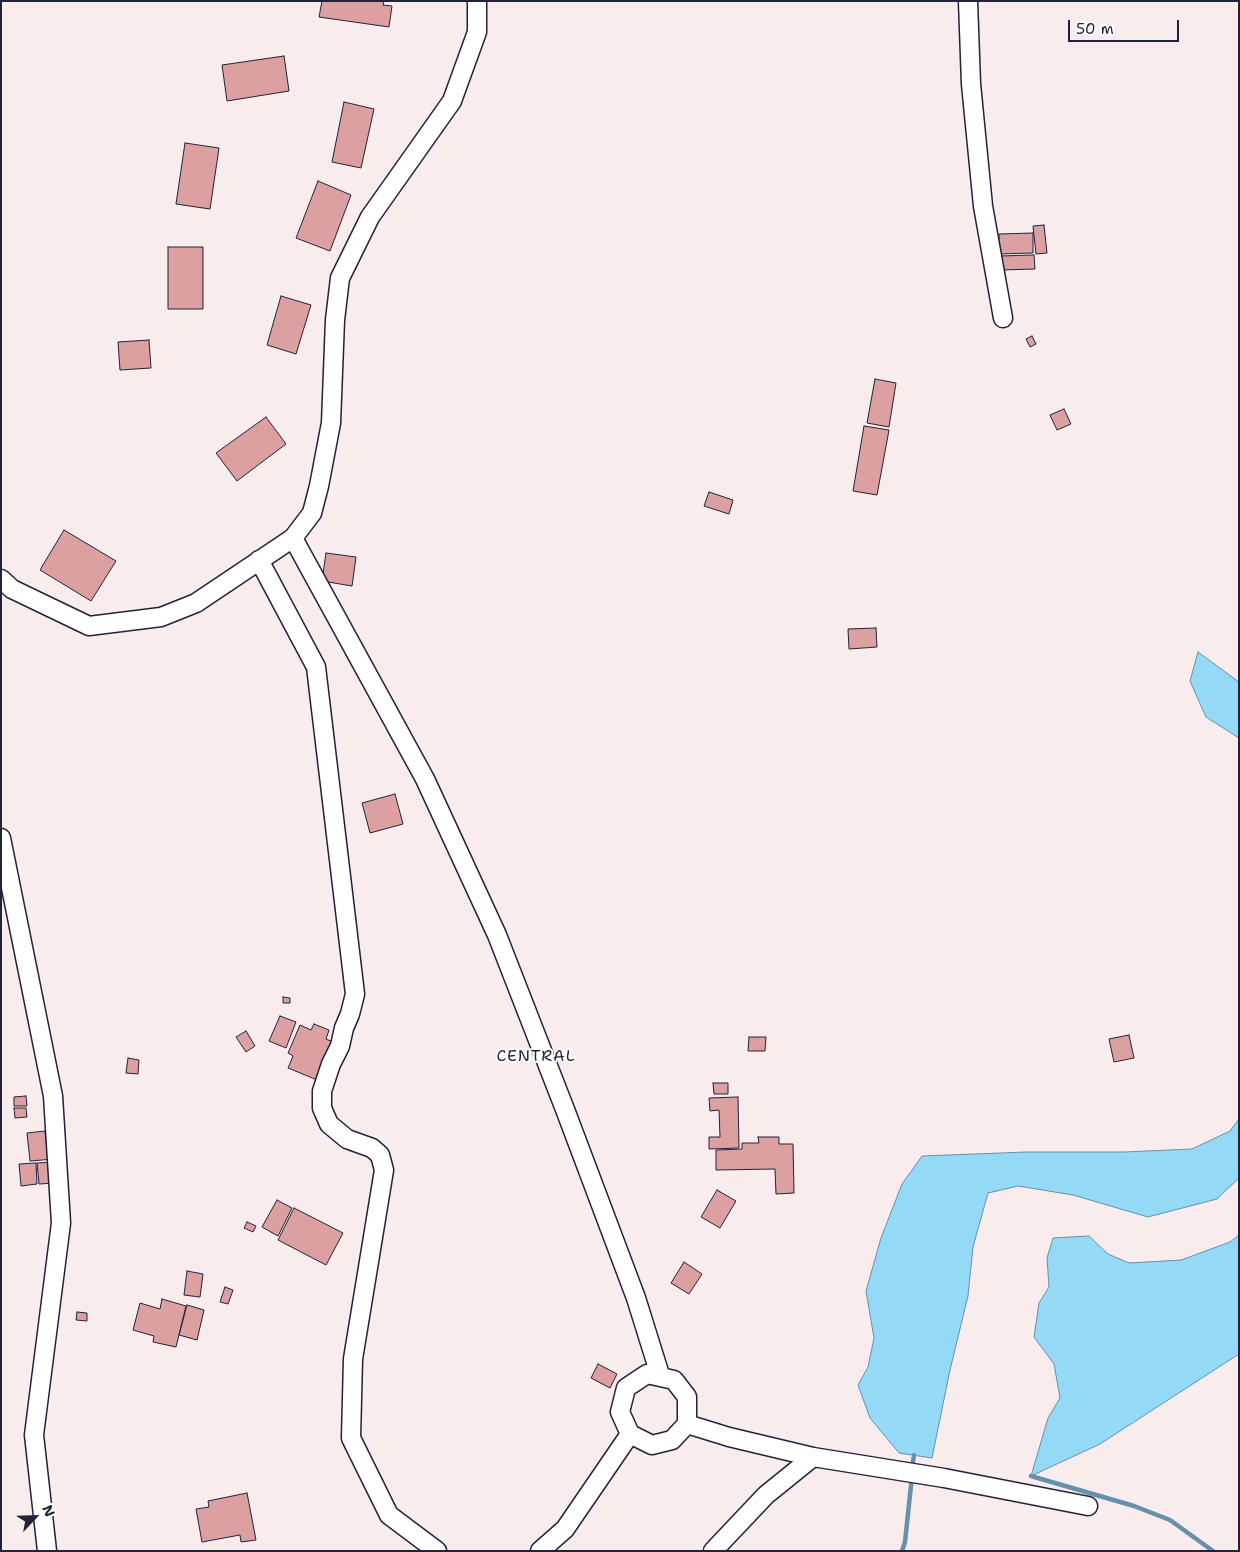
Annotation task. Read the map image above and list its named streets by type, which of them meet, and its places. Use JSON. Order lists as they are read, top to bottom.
{
  "districts": ["CENTRAL"],
  "scale_bar": "50 m",
  "north": "top right"
}
